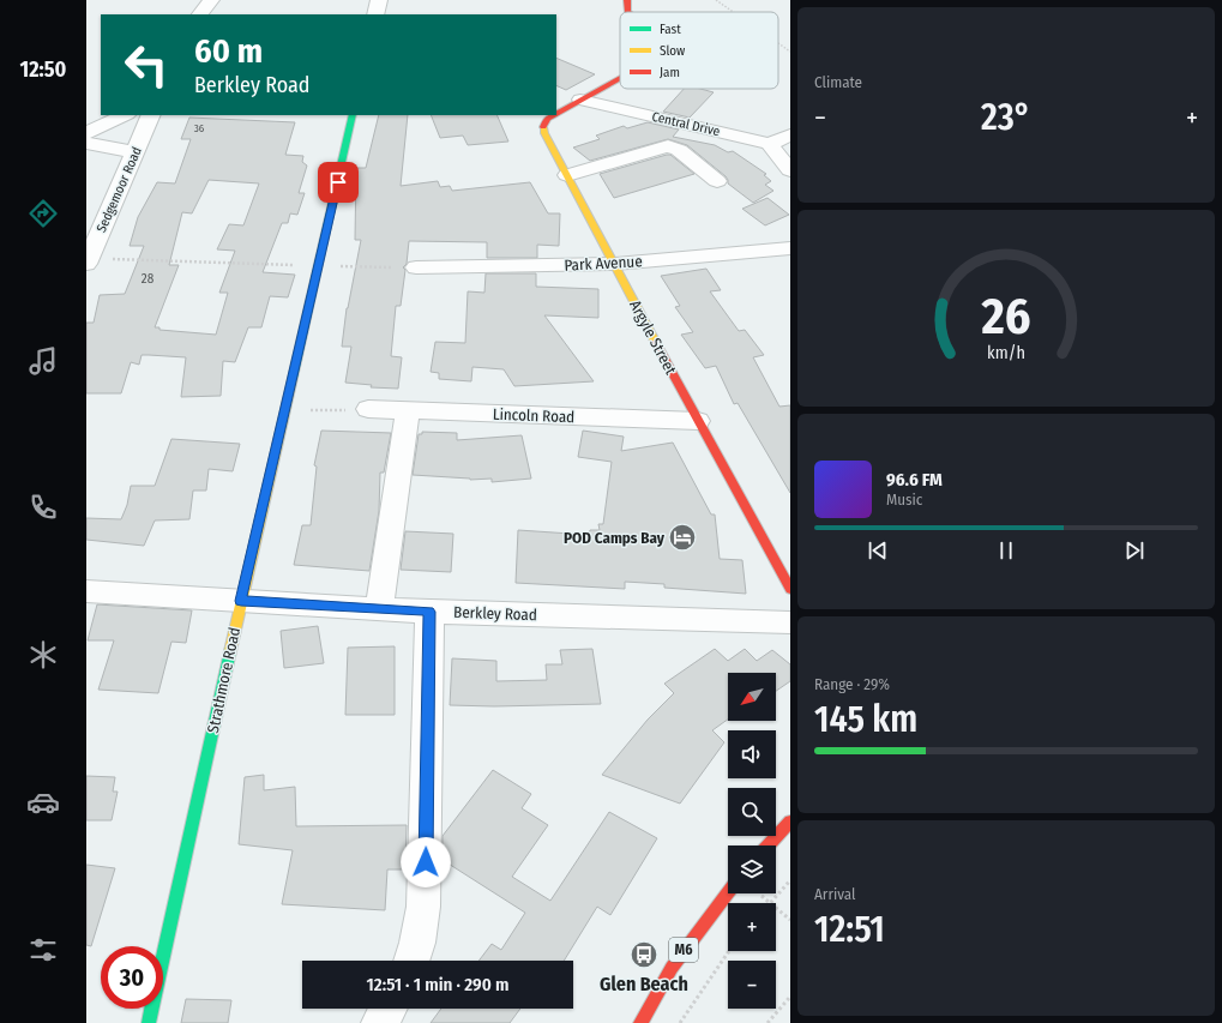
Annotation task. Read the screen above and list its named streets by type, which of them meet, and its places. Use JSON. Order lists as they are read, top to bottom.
{
  "streets": {
    "street": [
      "Central Drive",
      "Sedgemoor Road",
      "Park Avenue",
      "Argyle Street",
      "Lincoln Road",
      "Berkley Road",
      "Strathmore Road",
      "M6"
    ]
  },
  "crossings": [
    ["Central Drive", "Argyle Street"],
    ["Park Avenue", "Argyle Street"],
    ["Argyle Street", "Lincoln Road"],
    ["Berkley Road", "Strathmore Road"]
  ],
  "places": {
    "hotel": ["POD Camps Bay"],
    "bus stop": ["Glen Beach"]
  },
  "house_numbers": ["36", "28"],
  "legend": ["Fast", "Slow", "Jam"],
  "north": "bottom left",
  "page": {
    "tabs": "12:50",
    "tile": [
      "Climate",
      ["Range · 29%", "145 km"],
      ["Arrival", "12:51"]
    ],
    "turn": ["60 m", "Berkley Road"],
    "heat": ["−", "23°", "+"],
    "song": ["96.6 FM", "Music"],
    "map_buttons": ["+", "−"],
    "limit": "30",
    "trip": "12:51 · 1 min · 290 m",
    "gauge": ["26", "km/h"]
  }
}
